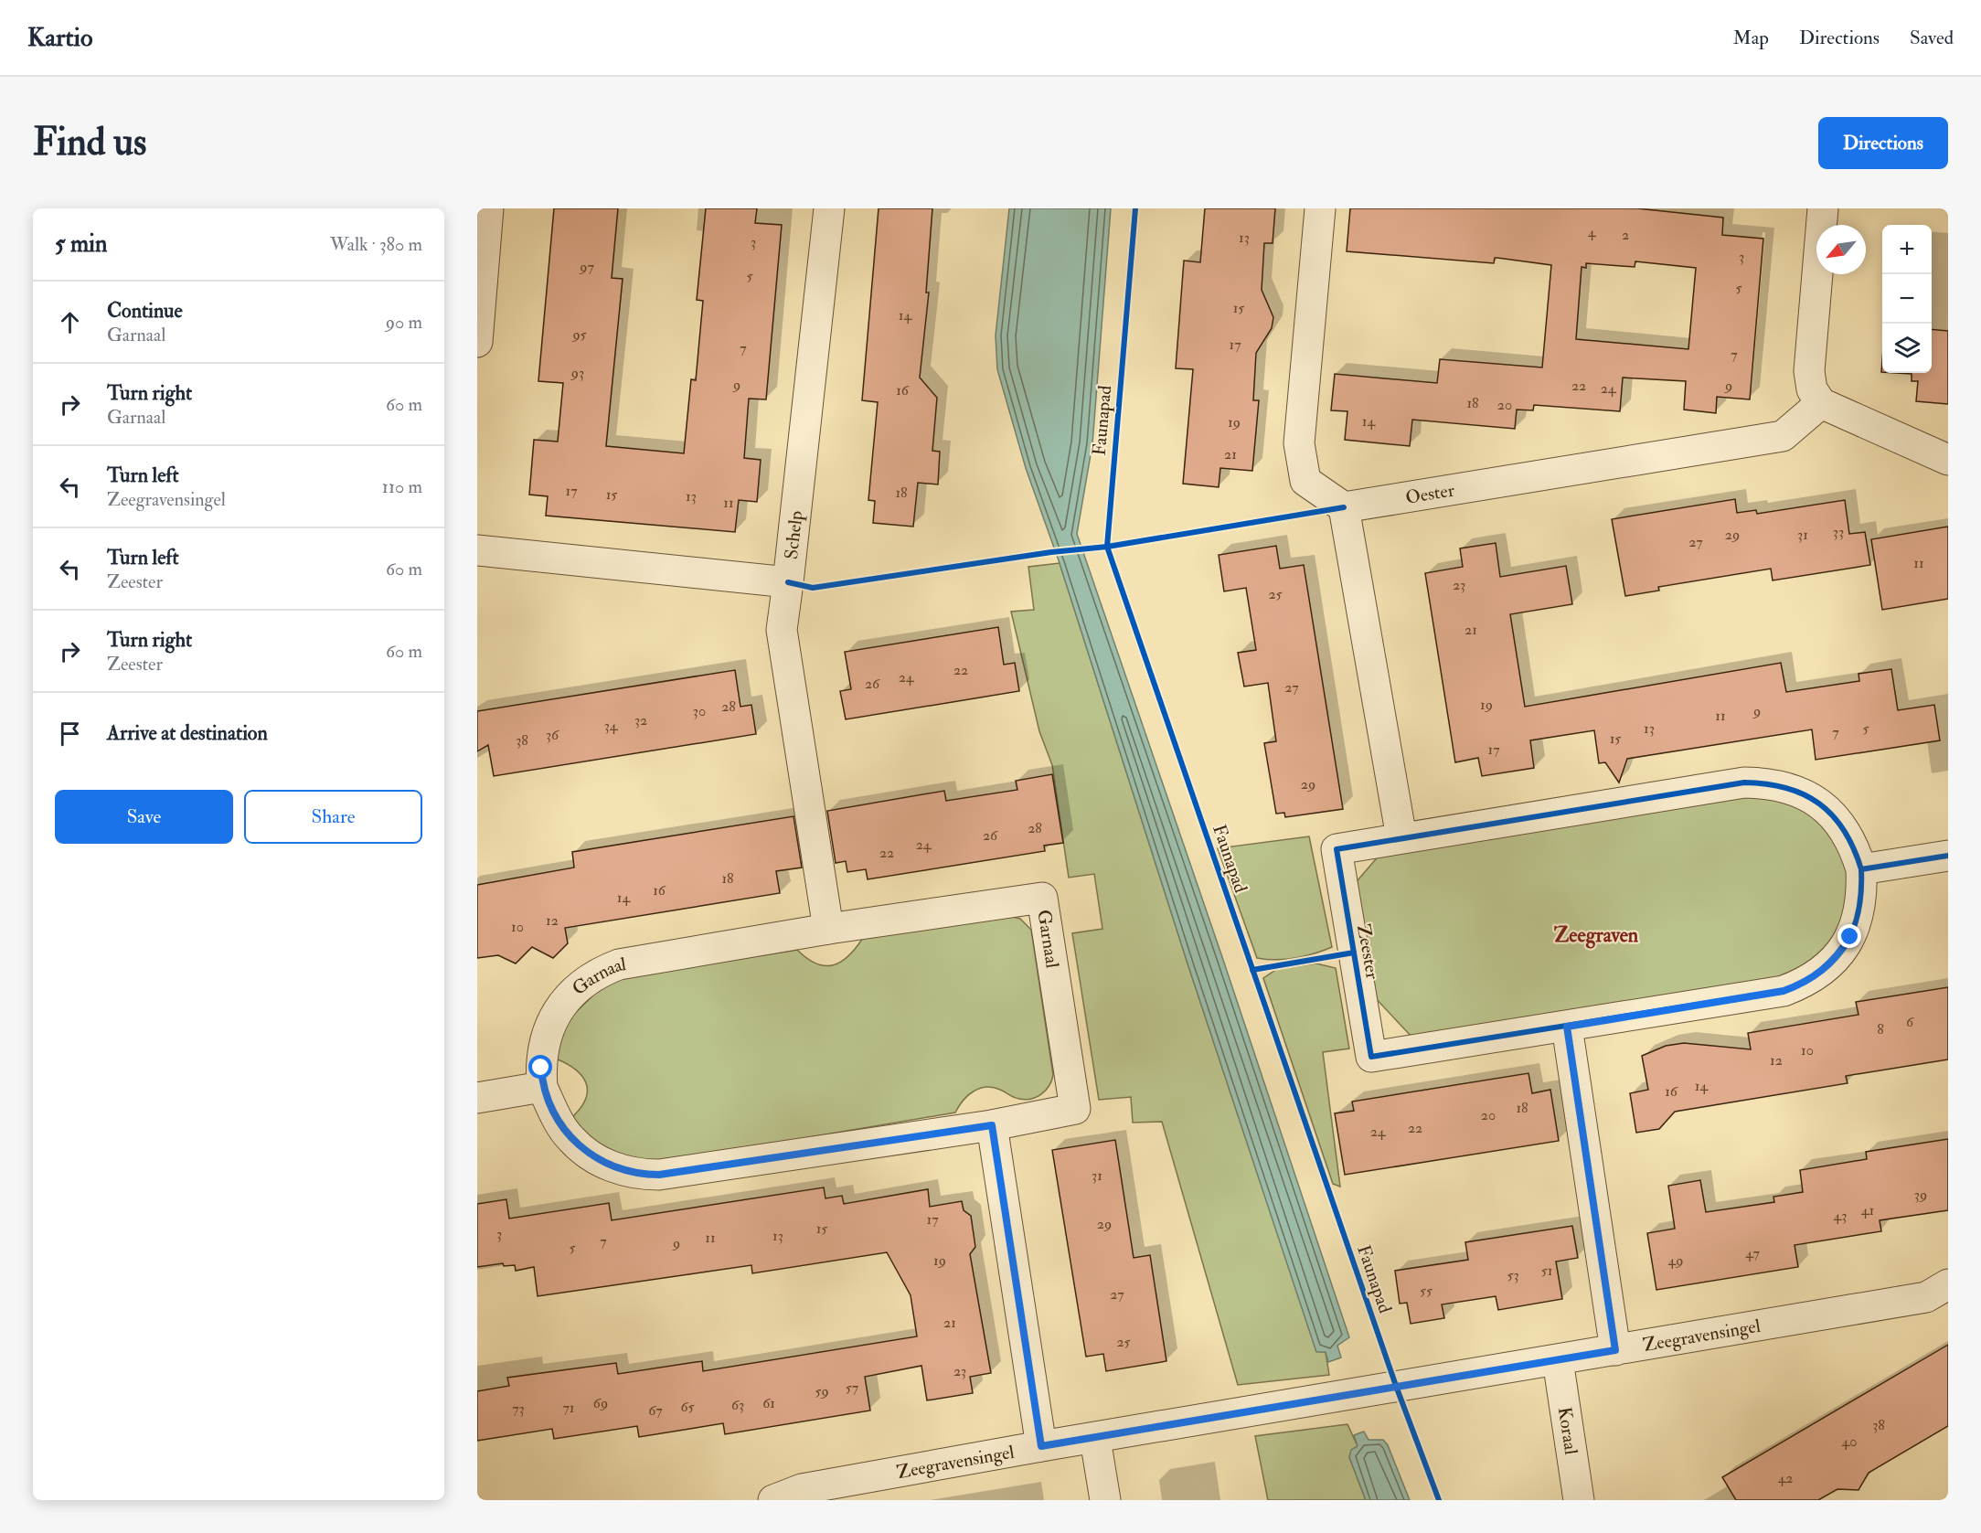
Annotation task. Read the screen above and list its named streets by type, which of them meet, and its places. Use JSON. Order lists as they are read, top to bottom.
{
  "streets": {
    "street": [
      "Oester",
      "Schelp",
      "Garnaal",
      "Zeester",
      "Zeegravensingel",
      "Koraal"
    ],
    "cycle path": ["Faunapad"]
  },
  "crossings": [
    ["Zeegravensingel", "Koraal"]
  ],
  "districts": ["Zeegraven"],
  "house_numbers": [
    "4",
    "2",
    "13",
    "3",
    "3",
    "97",
    "5",
    "5",
    "15",
    "14",
    "95",
    "17",
    "7",
    "7",
    "93",
    "9",
    "22",
    "9",
    "24",
    "16",
    "18",
    "20",
    "14",
    "19",
    "21",
    "17",
    "18",
    "15",
    "13",
    "11",
    "33",
    "29",
    "31",
    "27",
    "11",
    "23",
    "25",
    "21",
    "22",
    "24",
    "26",
    "27",
    "19",
    "28",
    "30",
    "9",
    "11",
    "32",
    "34",
    "13",
    "5",
    "7",
    "36",
    "15",
    "38",
    "17",
    "29",
    "28",
    "26",
    "24",
    "22",
    "18",
    "16",
    "14",
    "12",
    "10",
    "6",
    "8",
    "10",
    "12",
    "14",
    "16",
    "18",
    "20",
    "22",
    "24",
    "31",
    "39",
    "41",
    "43",
    "17",
    "29",
    "15",
    "3",
    "13",
    "11",
    "7",
    "9",
    "5",
    "47",
    "19",
    "49",
    "51",
    "53",
    "55",
    "27",
    "21",
    "25",
    "23",
    "57",
    "59",
    "69",
    "61",
    "63",
    "65",
    "71",
    "73",
    "67",
    "38",
    "40",
    "42"
  ],
  "north": "bottom left",
  "page": {
    "header": "Kartio",
    "nav": ["Map", "Directions", "Saved"],
    "buttons": [
      "Directions",
      ["Save", "Share"]
    ],
    "title": "Find us",
    "heading": ["5 min", "Walk · 380 m"],
    "map_buttons": ["+", "−"],
    "list": [
      ["Continue", "Garnaal", "90 m"],
      ["Turn right", "Garnaal", "60 m"],
      ["Turn left", "Zeegravensingel", "110 m"],
      ["Turn left", "Zeester", "60 m"],
      ["Turn right", "Zeester", "60 m"],
      "Arrive at destination"
    ]
  }
}
